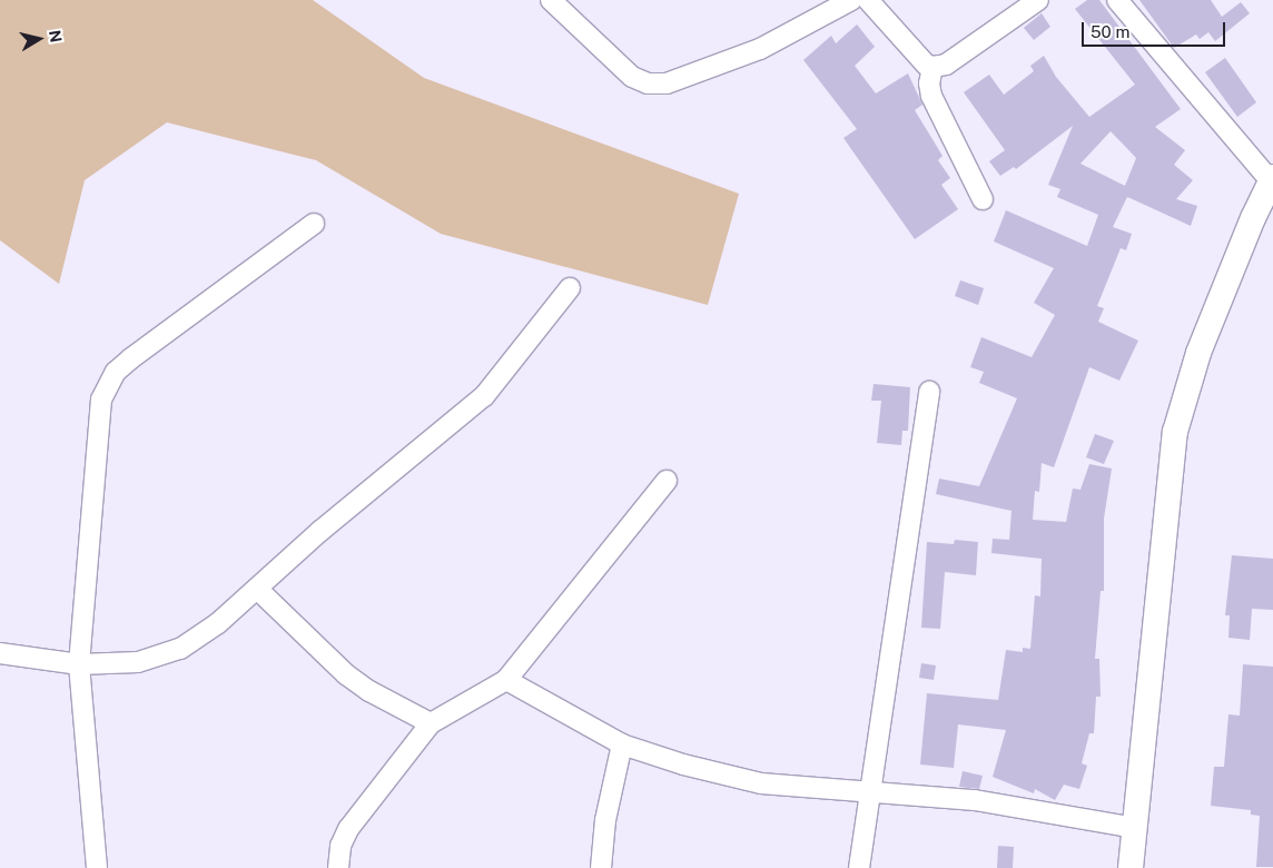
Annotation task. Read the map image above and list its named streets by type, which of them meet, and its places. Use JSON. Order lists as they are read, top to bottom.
{
  "scale_bar": "50 m",
  "north": "right"
}
